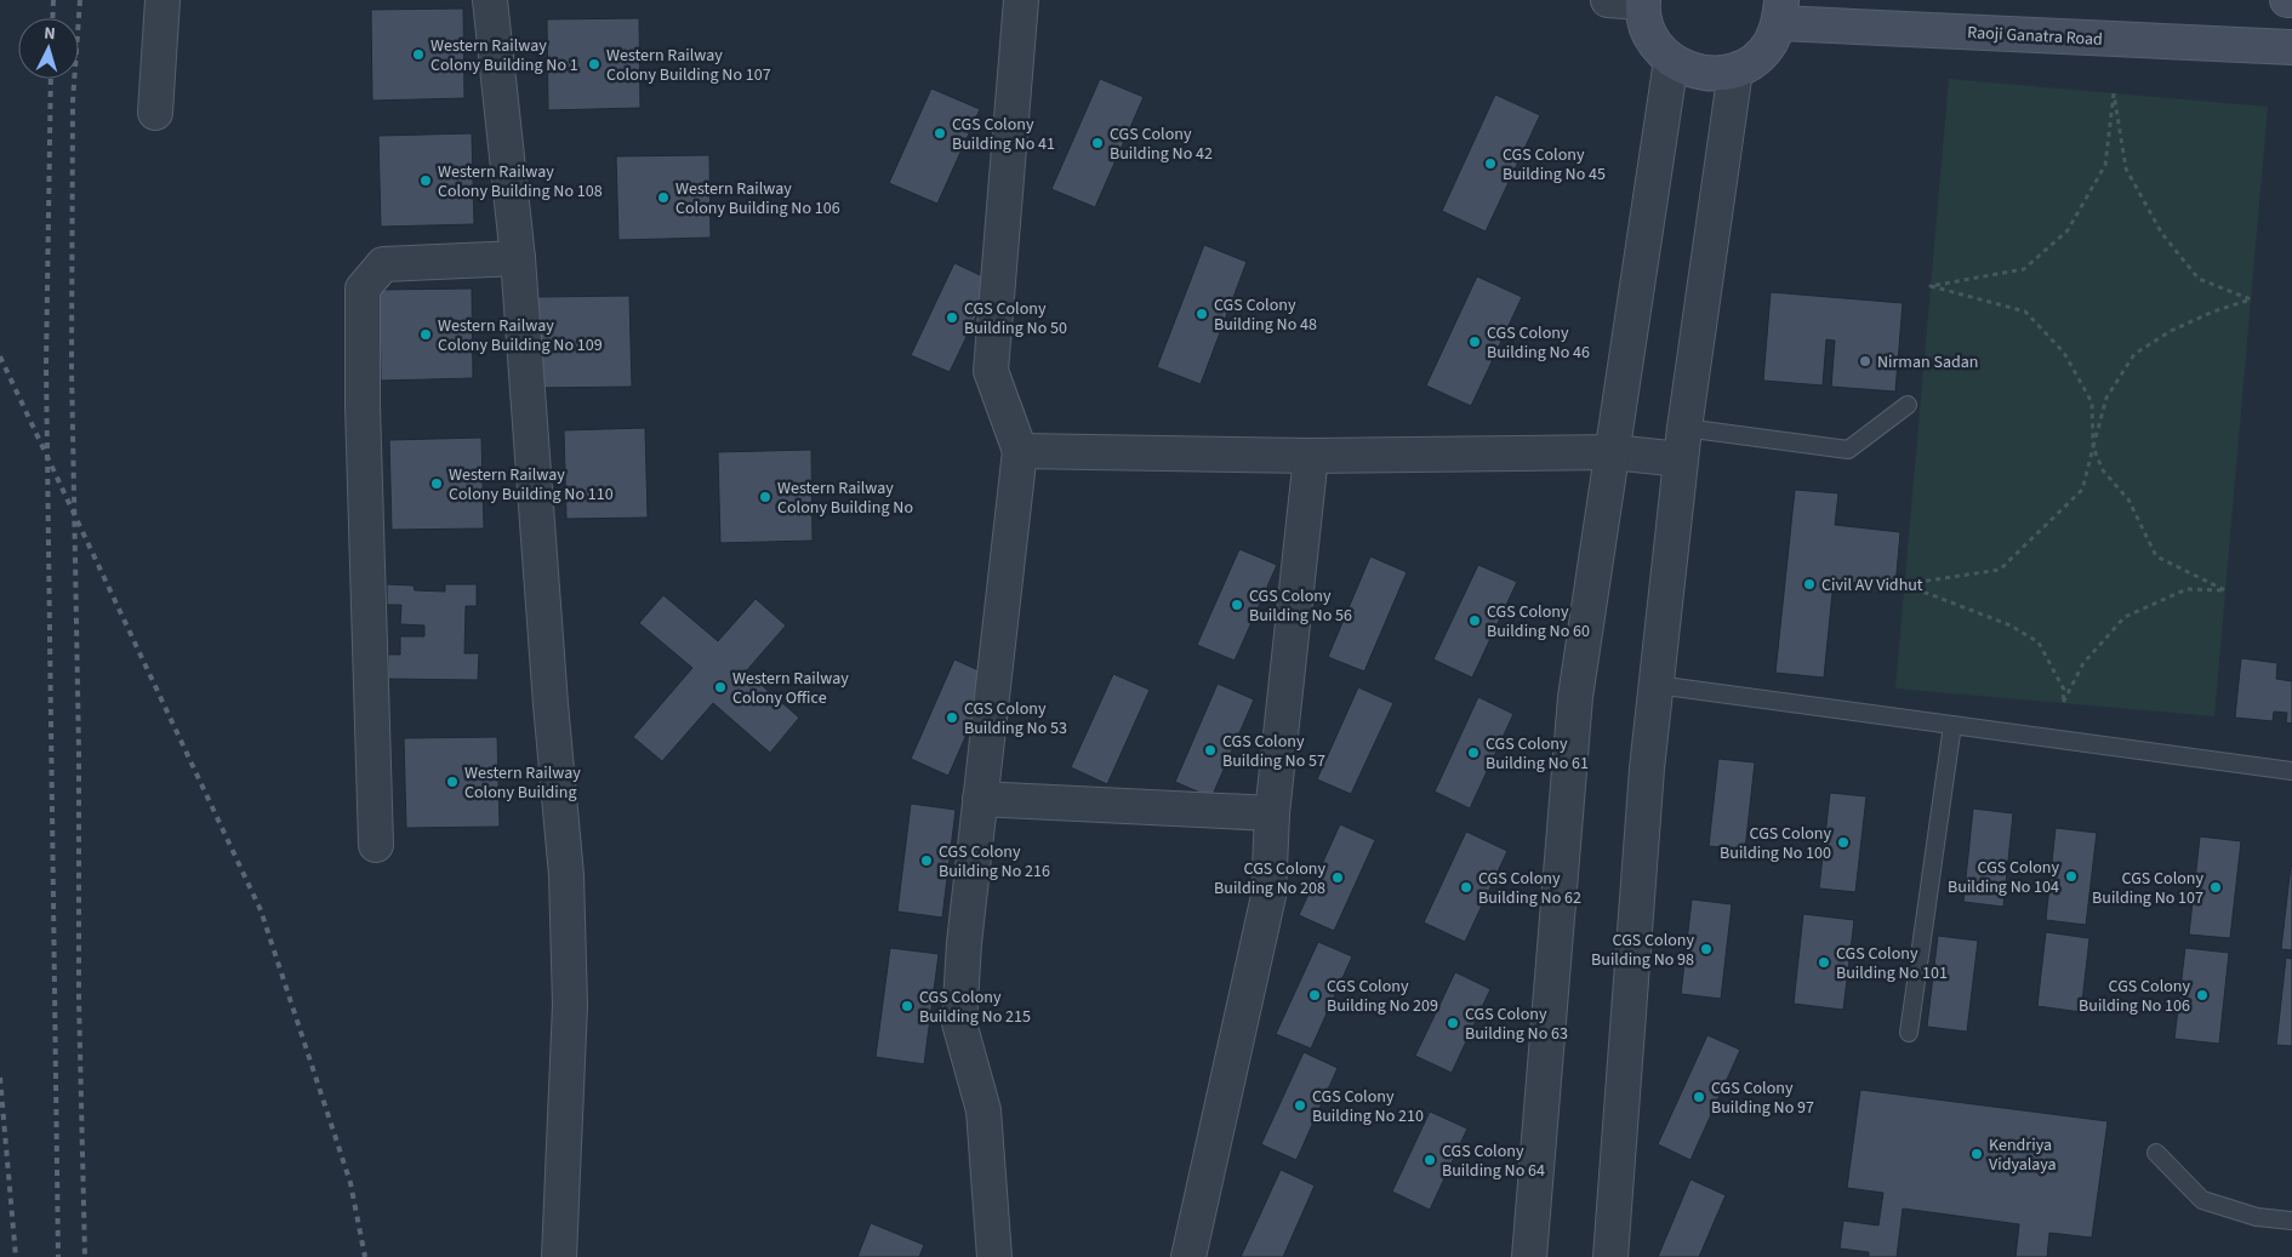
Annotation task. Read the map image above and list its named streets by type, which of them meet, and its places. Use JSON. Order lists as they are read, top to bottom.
{
  "streets": {
    "street": ["Raoji Ganatra Road"]
  },
  "places": [
    "Western Railway Colony Building No 1",
    "Western Railway Colony Building No 107",
    "CGS Colony Building No 41",
    "CGS Colony Building No 42",
    "CGS Colony Building No 45",
    "Western Railway Colony Building No 108",
    "Western Railway Colony Building No 106",
    "CGS Colony Building No 48",
    "CGS Colony Building No 50",
    "Western Railway Colony Building No 109",
    "CGS Colony Building No 46",
    "Nirman Sadan",
    "Western Railway Colony Building No 110",
    "Western Railway Colony Building No",
    "Civil AV Vidhut",
    "CGS Colony Building No 56",
    "CGS Colony Building No 60",
    "Western Railway Colony Office",
    "CGS Colony Building No 53",
    "CGS Colony Building No 57",
    "CGS Colony Building No 61",
    "Western Railway Colony Building",
    "CGS Colony Building No 100",
    "CGS Colony Building No 216",
    "CGS Colony Building No 104",
    "CGS Colony Building No 208",
    "CGS Colony Building No 62",
    "CGS Colony Building No 107",
    "CGS Colony Building No 98",
    "CGS Colony Building No 101",
    "CGS Colony Building No 209",
    "CGS Colony Building No 106",
    "CGS Colony Building No 215",
    "CGS Colony Building No 63",
    "CGS Colony Building No 97",
    "CGS Colony Building No 210",
    "Kendriya Vidyalaya",
    "CGS Colony Building No 64"
  ],
  "north": "top"
}
